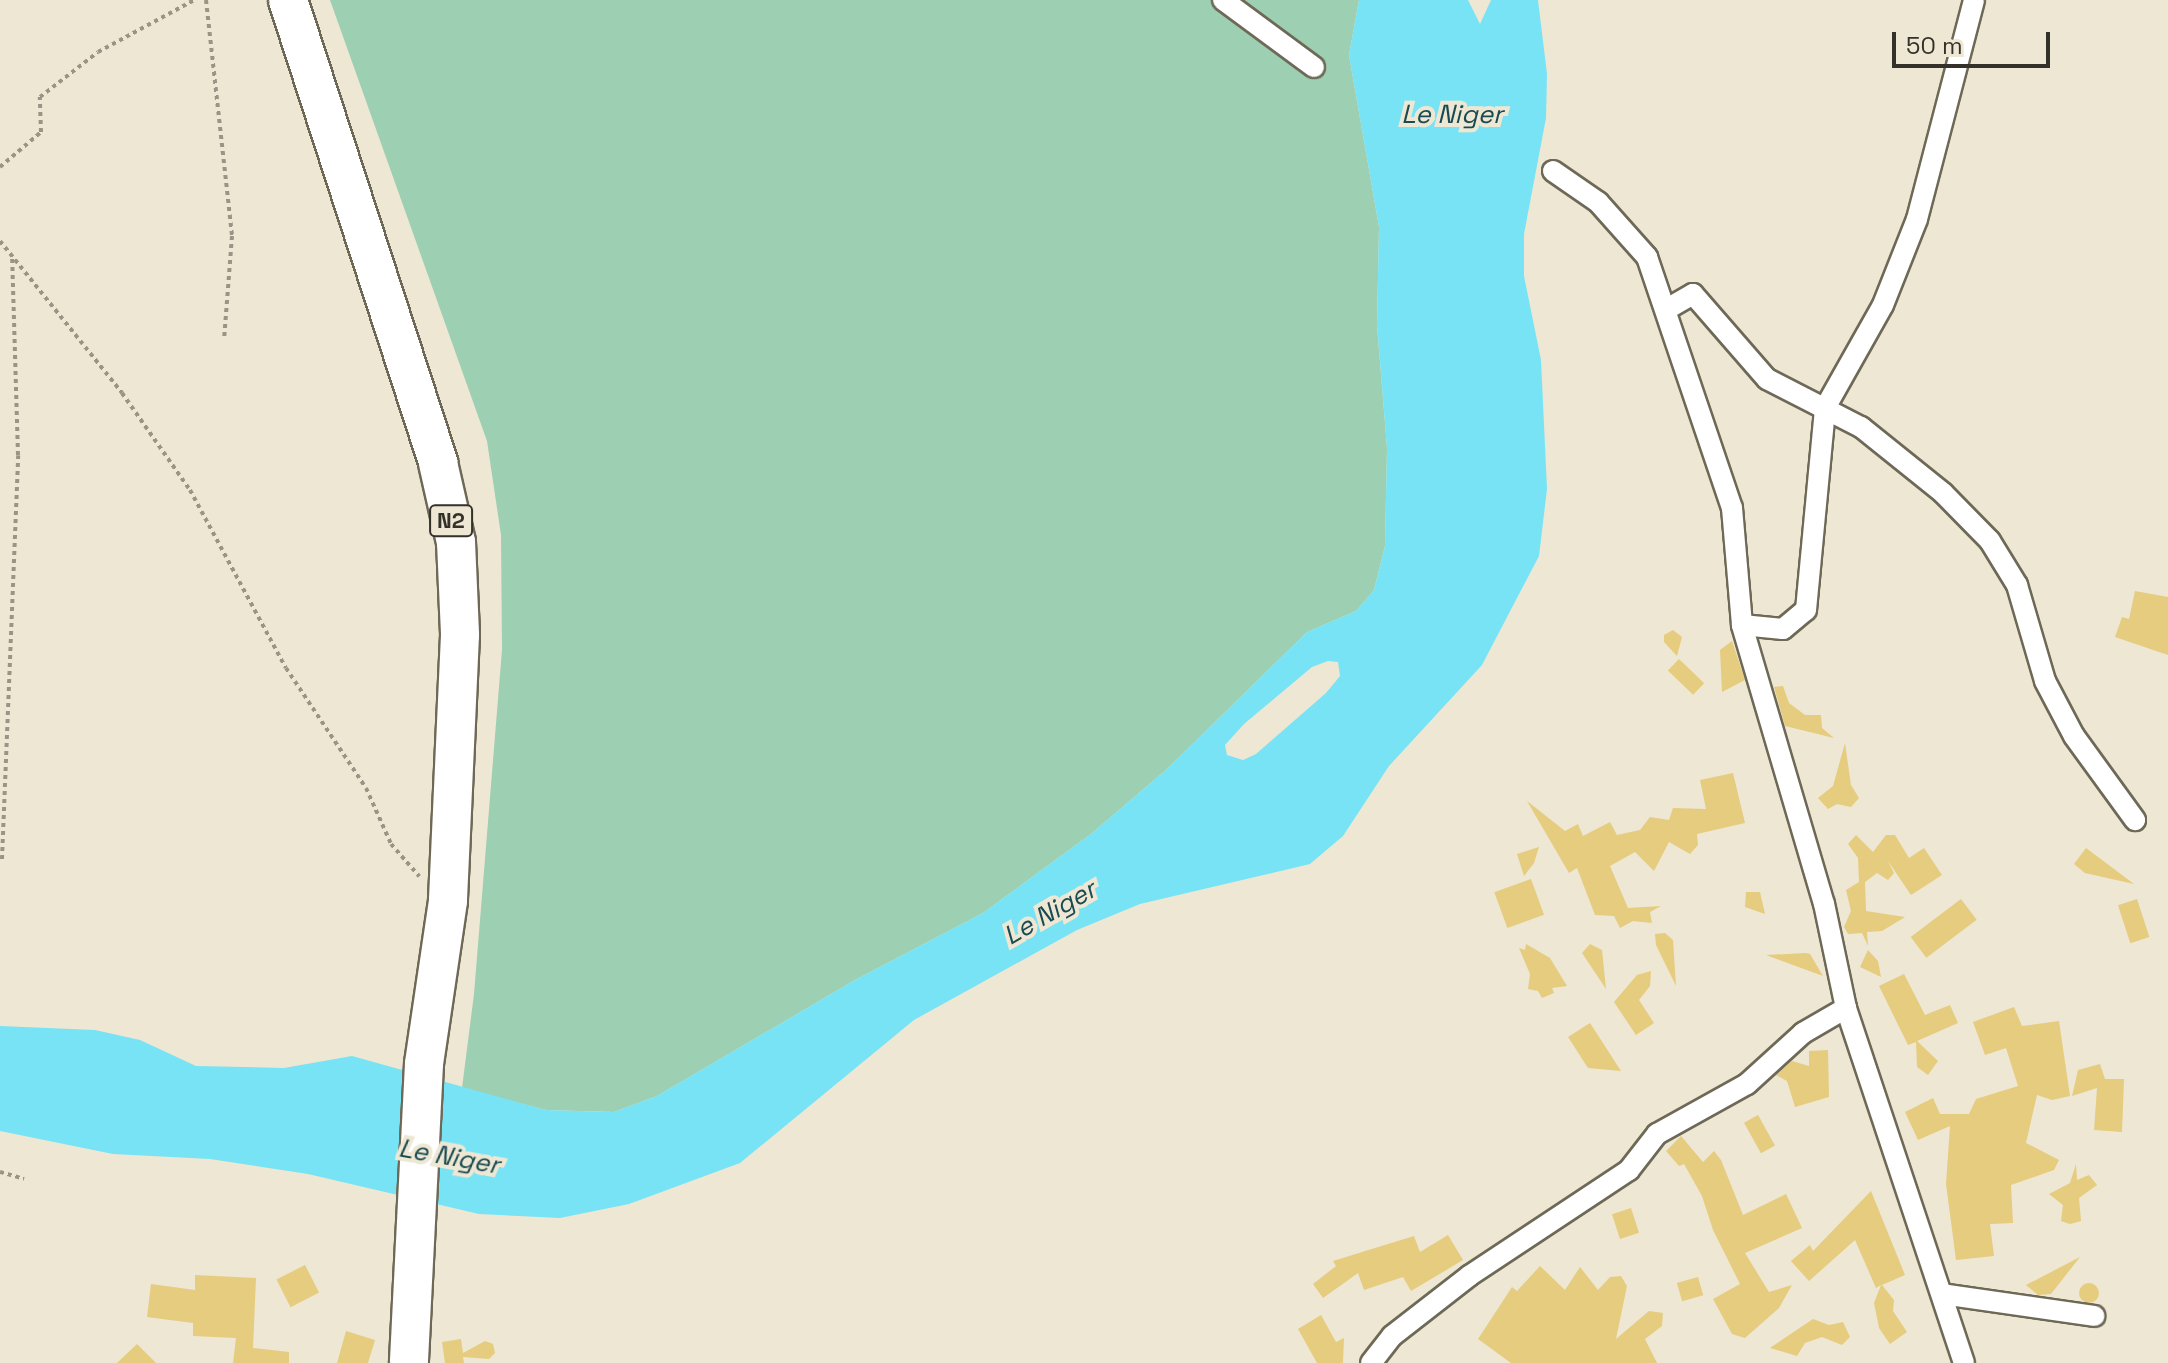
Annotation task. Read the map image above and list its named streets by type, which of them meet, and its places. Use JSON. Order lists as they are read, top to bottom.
{
  "streets": {
    "highway": ["N2"]
  },
  "water": ["Le Niger"],
  "scale_bar": "50 m"
}
